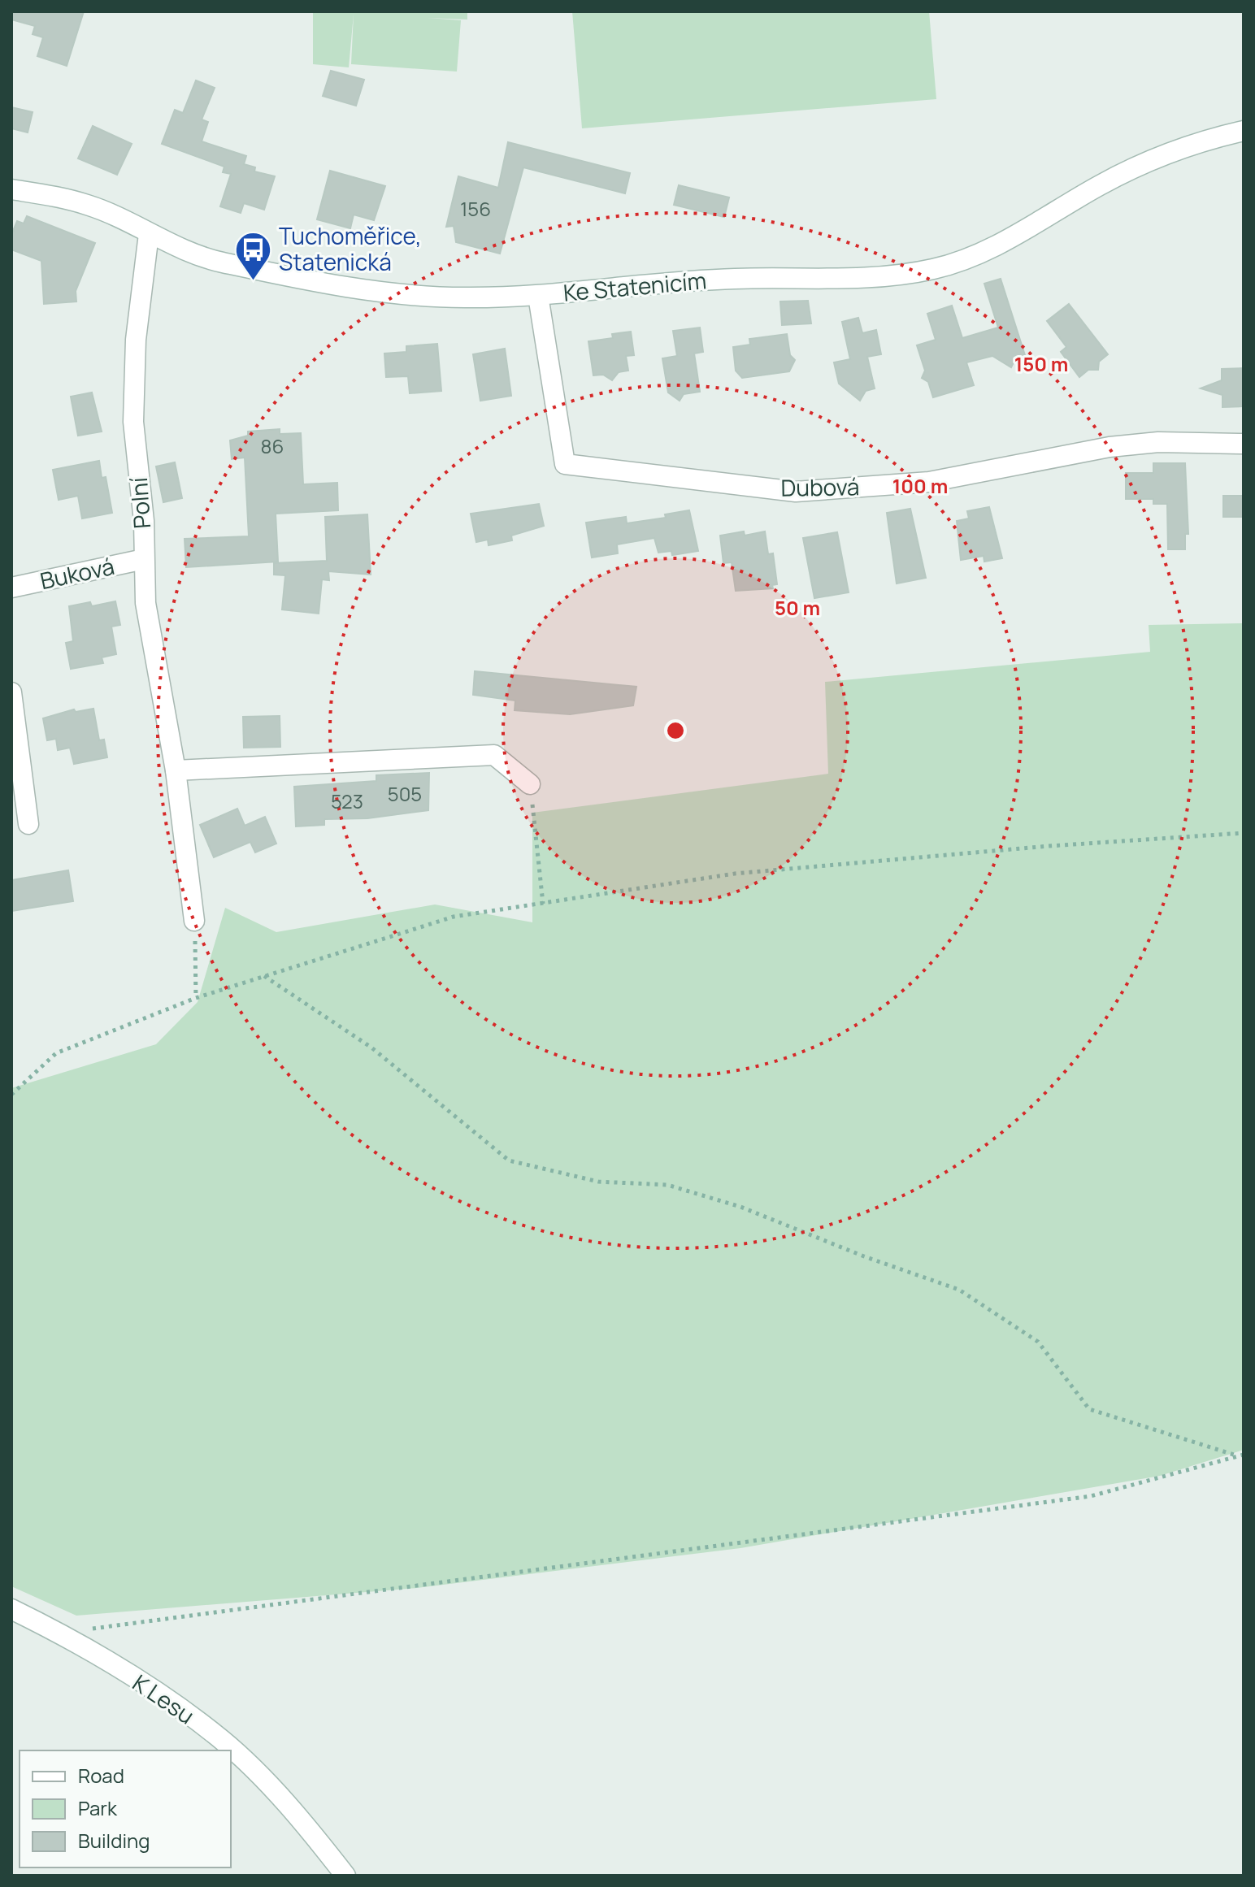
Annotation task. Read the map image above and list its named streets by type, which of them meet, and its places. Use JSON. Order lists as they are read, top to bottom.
{
  "streets": {
    "street": [
      "Ke Statenicím",
      "Dubová",
      "Polní",
      "Buková",
      "K Lesu"
    ]
  },
  "crossings": [
    ["Ke Statenicím", "Dubová"],
    ["Ke Statenicím", "Polní"],
    ["Polní", "Buková"]
  ],
  "places": {
    "bus stop": ["Tuchoměřice, Statenická"]
  },
  "house_numbers": [
    "156",
    "86",
    "505",
    "523"
  ],
  "legend": ["Road", "Park", "Building"],
  "rings": ["150 m", "100 m", "50 m"]
}
